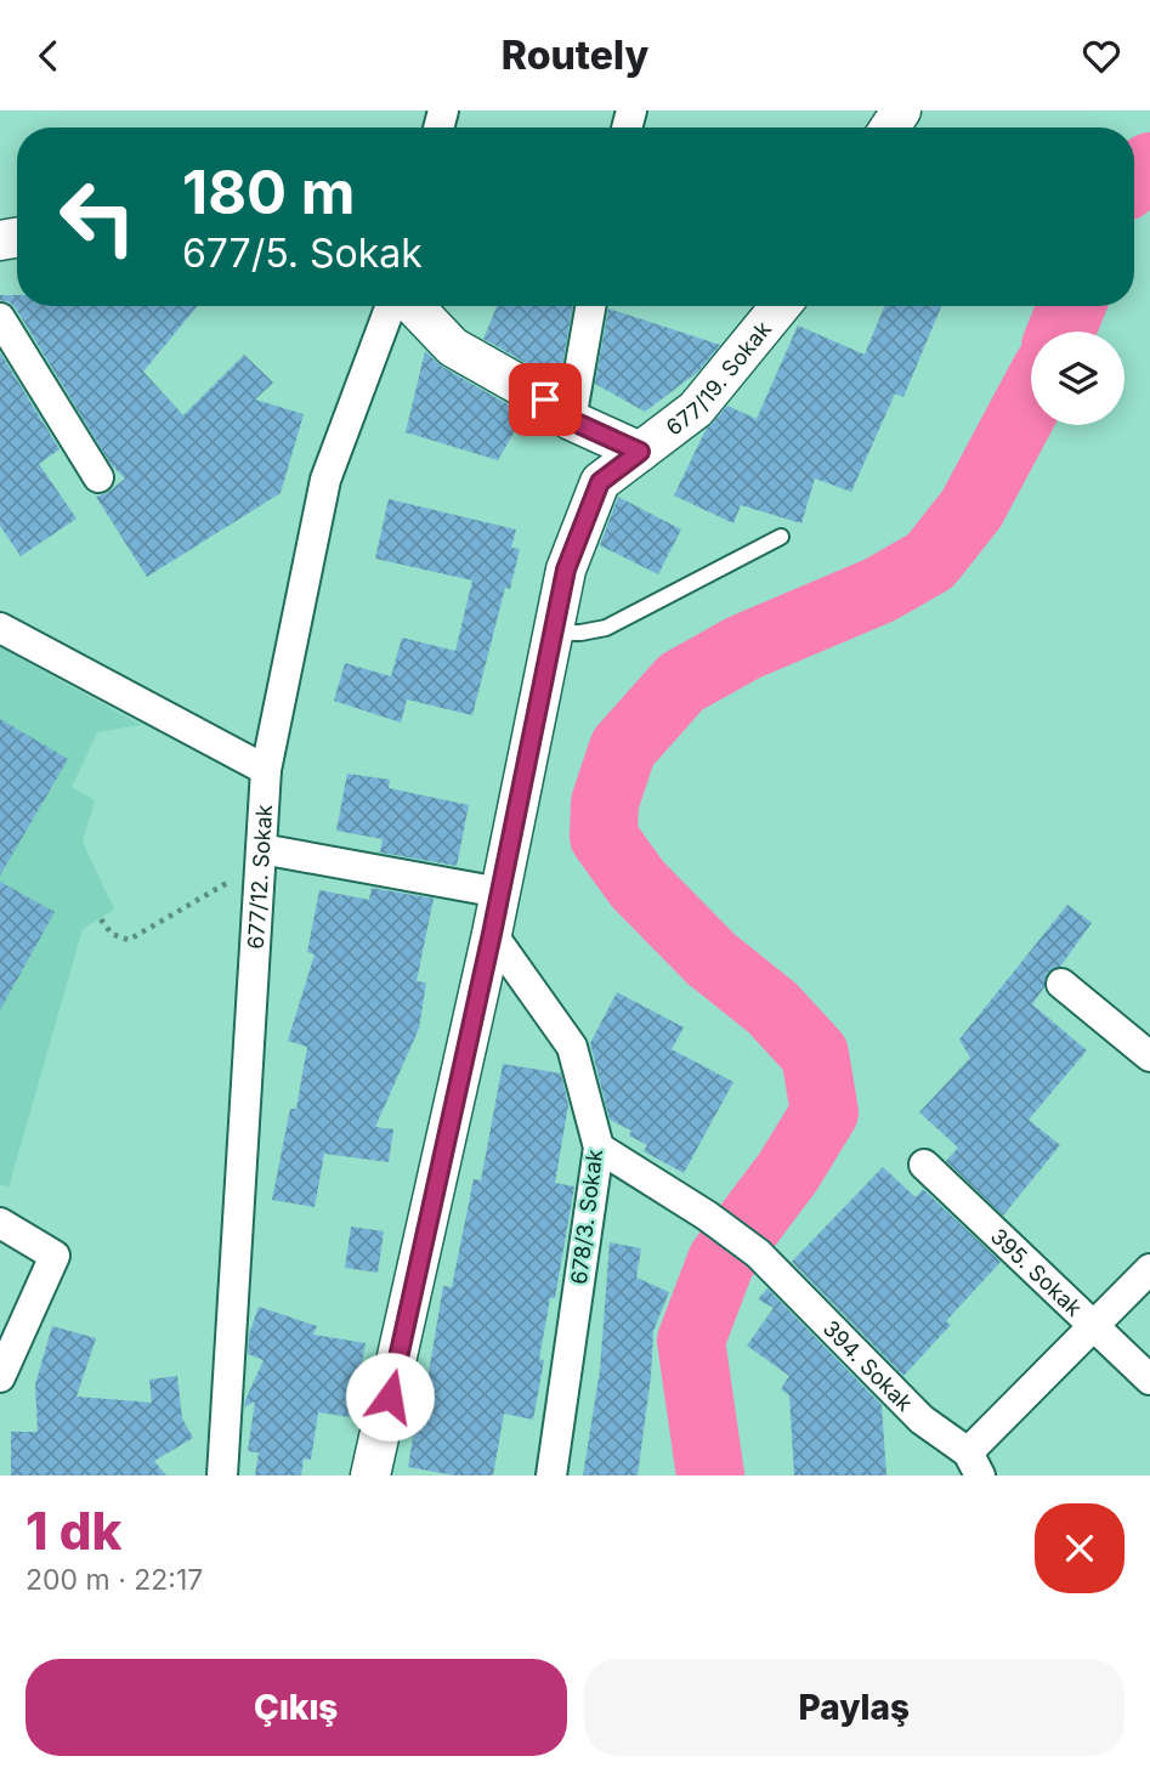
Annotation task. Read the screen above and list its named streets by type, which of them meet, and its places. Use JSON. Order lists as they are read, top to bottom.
{
  "streets": {
    "street": [
      "677/19. Sokak",
      "677/12. Sokak",
      "678/3. Sokak",
      "395. Sokak",
      "394. Sokak"
    ]
  },
  "crossings": [
    ["677/19. Sokak", "678/3. Sokak"],
    ["678/3. Sokak", "394. Sokak"]
  ],
  "page": {
    "header": "Routely",
    "turn": ["180 m", "677/5. Sokak"],
    "heading": ["1 dk", "200 m · 22:17"],
    "buttons": ["Çıkış", "Paylaş"]
  }
}
